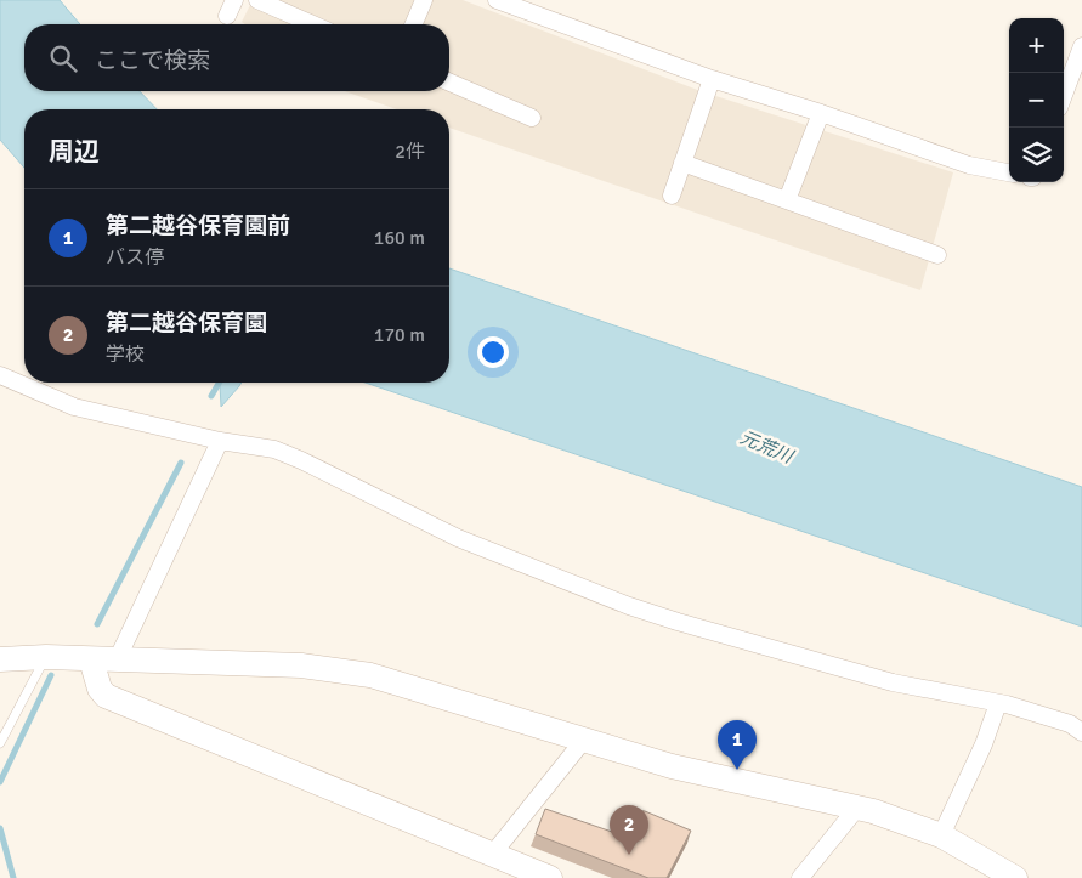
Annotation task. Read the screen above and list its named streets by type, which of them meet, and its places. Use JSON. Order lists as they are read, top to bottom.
{
  "water": ["元荒川"],
  "page": {
    "map_buttons": ["+", "−"],
    "search": "ここで検索",
    "heading": ["周辺", "2件"],
    "list": [
      {
        "mark": "1",
        "name": "第二越谷保育園前",
        "note": "バス停",
        "value": "160 m"
      },
      {
        "mark": "2",
        "name": "第二越谷保育園",
        "note": "学校",
        "value": "170 m"
      }
    ],
    "pins": ["1", "2"]
  }
}
